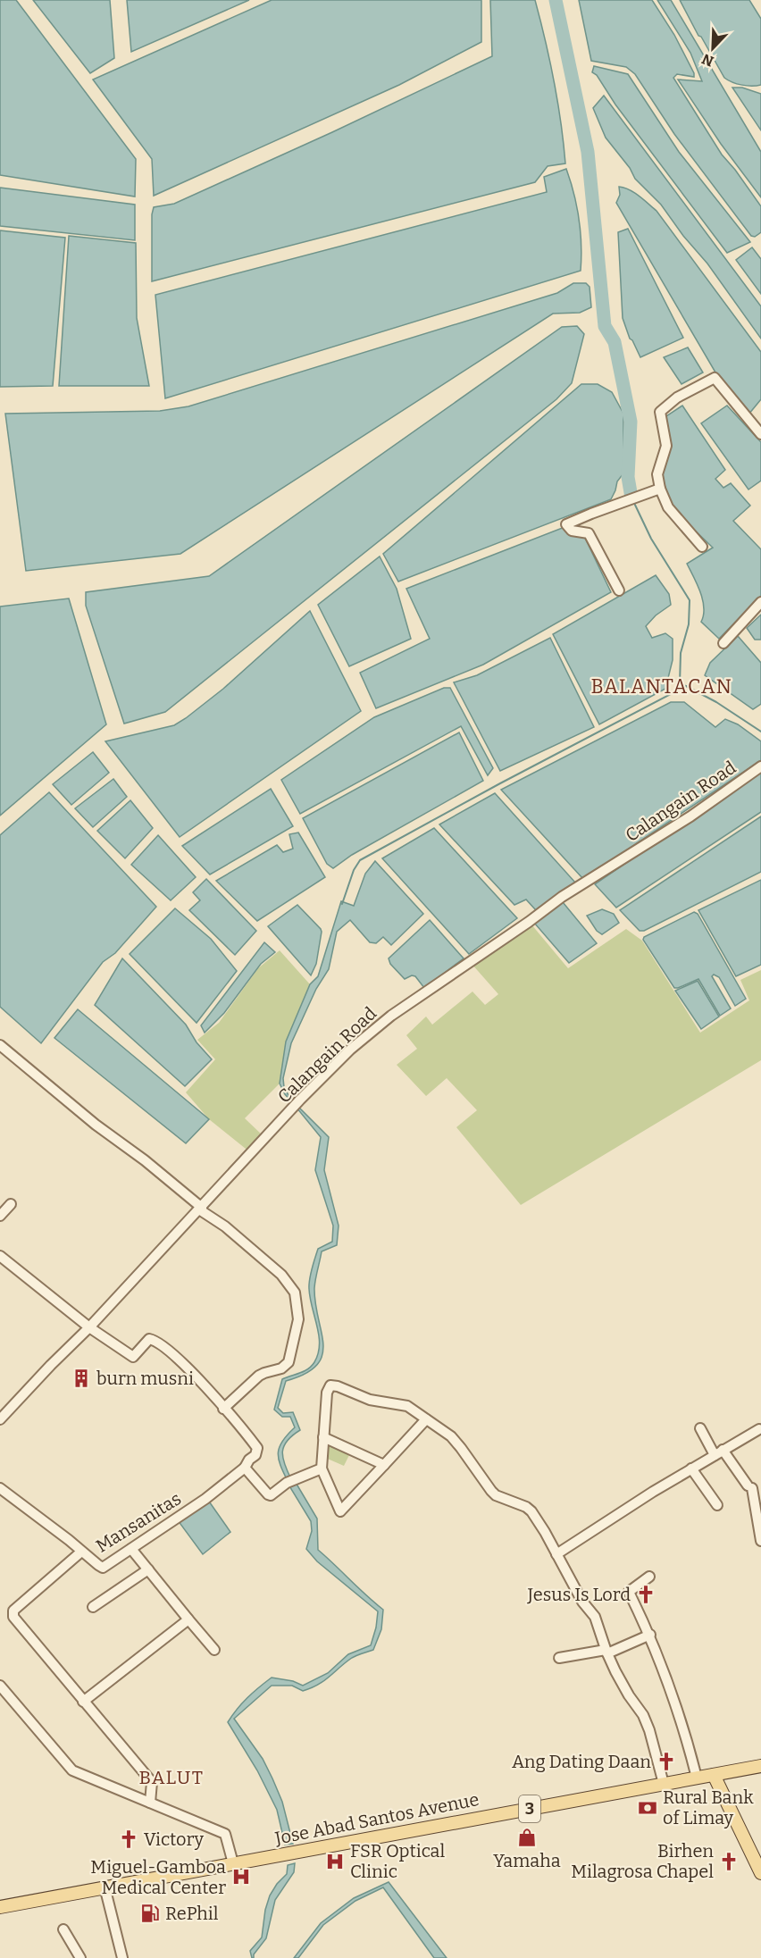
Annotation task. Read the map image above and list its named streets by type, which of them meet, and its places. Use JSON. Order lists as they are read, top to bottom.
{
  "streets": {
    "main road": ["3", "Jose Abad Santos Avenue"],
    "street": ["Calangain Road", "Mansanitas"]
  },
  "districts": ["BALANTACAN", "BALUT"],
  "places": {
    "building": ["burn musni"],
    "church": [
      "Jesus Is Lord",
      "Ang Dating Daan",
      "Victory",
      "Birhen Milagrosa Chapel"
    ],
    "bank": ["Rural Bank of Limay"],
    "shop": ["Yamaha"],
    "hospital": ["FSR Optical Clinic", "Miguel-Gamboa Medical Center"],
    "fuel station": ["RePhil"]
  },
  "north": "bottom left"
}
